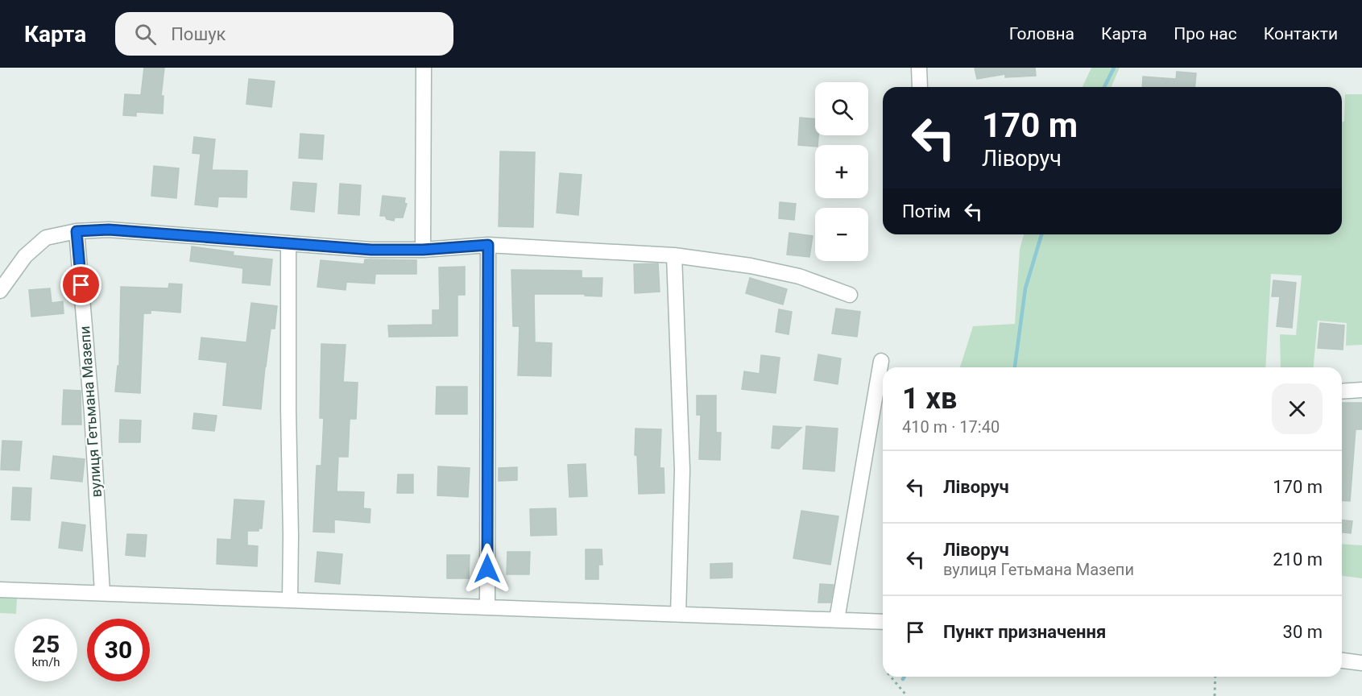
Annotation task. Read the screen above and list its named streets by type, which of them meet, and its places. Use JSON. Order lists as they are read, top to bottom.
{
  "streets": {
    "street": ["вулиця Гетьмана Мазепи"]
  },
  "page": {
    "header": "Карта",
    "search": "Пошук",
    "nav": [
      "Головна",
      "Карта",
      "Про нас",
      "Контакти"
    ],
    "map_buttons": ["+", "−"],
    "turn": ["170 m", "Ліворуч"],
    "then": "Потім",
    "heading": ["1 хв", "410 m · 17:40"],
    "list": [
      {
        "name": "Ліворуч",
        "value": "170 m"
      },
      {
        "name": "Ліворуч",
        "note": "вулиця Гетьмана Мазепи",
        "value": "210 m"
      },
      {
        "name": "Пункт призначення",
        "value": "30 m"
      }
    ],
    "speed": "25 km/h",
    "limit": "30"
  }
}
